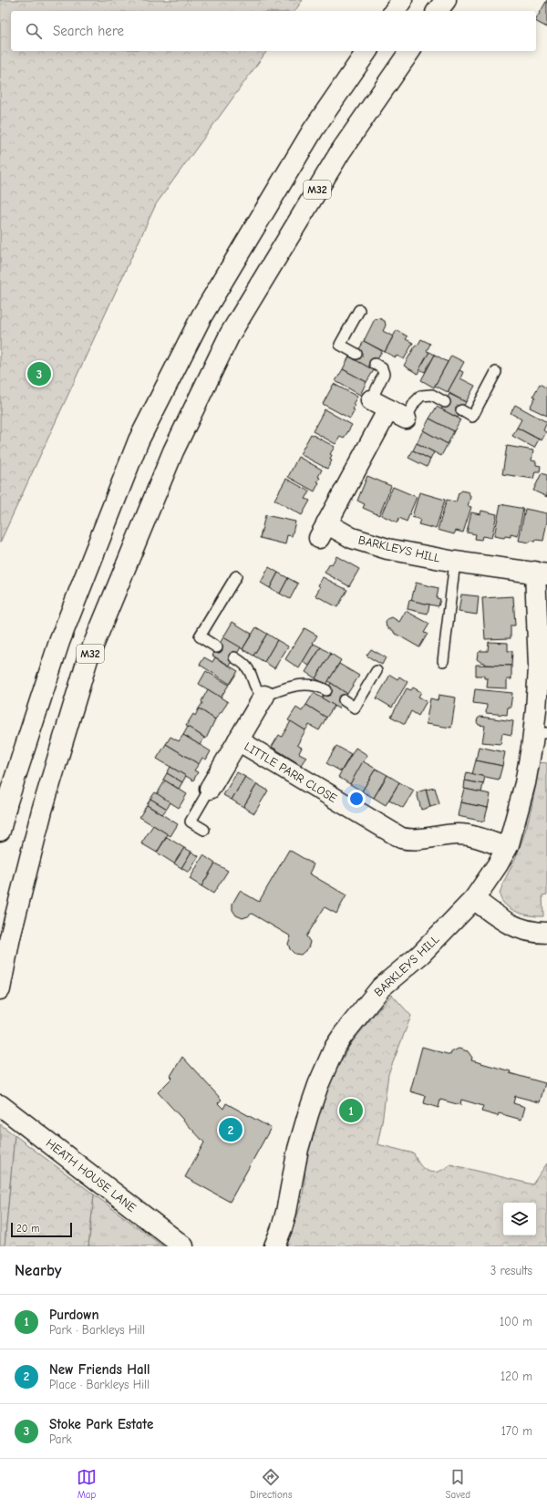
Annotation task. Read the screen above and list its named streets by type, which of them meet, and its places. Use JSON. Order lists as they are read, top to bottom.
{
  "streets": {
    "main road": [
      "M32",
      "BARKLEYS HILL",
      "LITTLE PARR CLOSE",
      "HEATH HOUSE LANE"
    ]
  },
  "crossings": [
    ["BARKLEYS HILL", "LITTLE PARR CLOSE"]
  ],
  "scale_bar": "20 m",
  "page": {
    "search": "Search here",
    "pins": ["3", "1", "2"],
    "scale": "20 m",
    "heading": ["Nearby", "3 results"],
    "list": [
      {
        "mark": "1",
        "name": "Purdown",
        "note": "Park · Barkleys Hill",
        "value": "100 m"
      },
      {
        "mark": "2",
        "name": "New Friends Hall",
        "note": "Place · Barkleys Hill",
        "value": "120 m"
      },
      {
        "mark": "3",
        "name": "Stoke Park Estate",
        "note": "Park",
        "value": "170 m"
      }
    ],
    "nav": ["Map", "Directions", "Saved"]
  }
}
